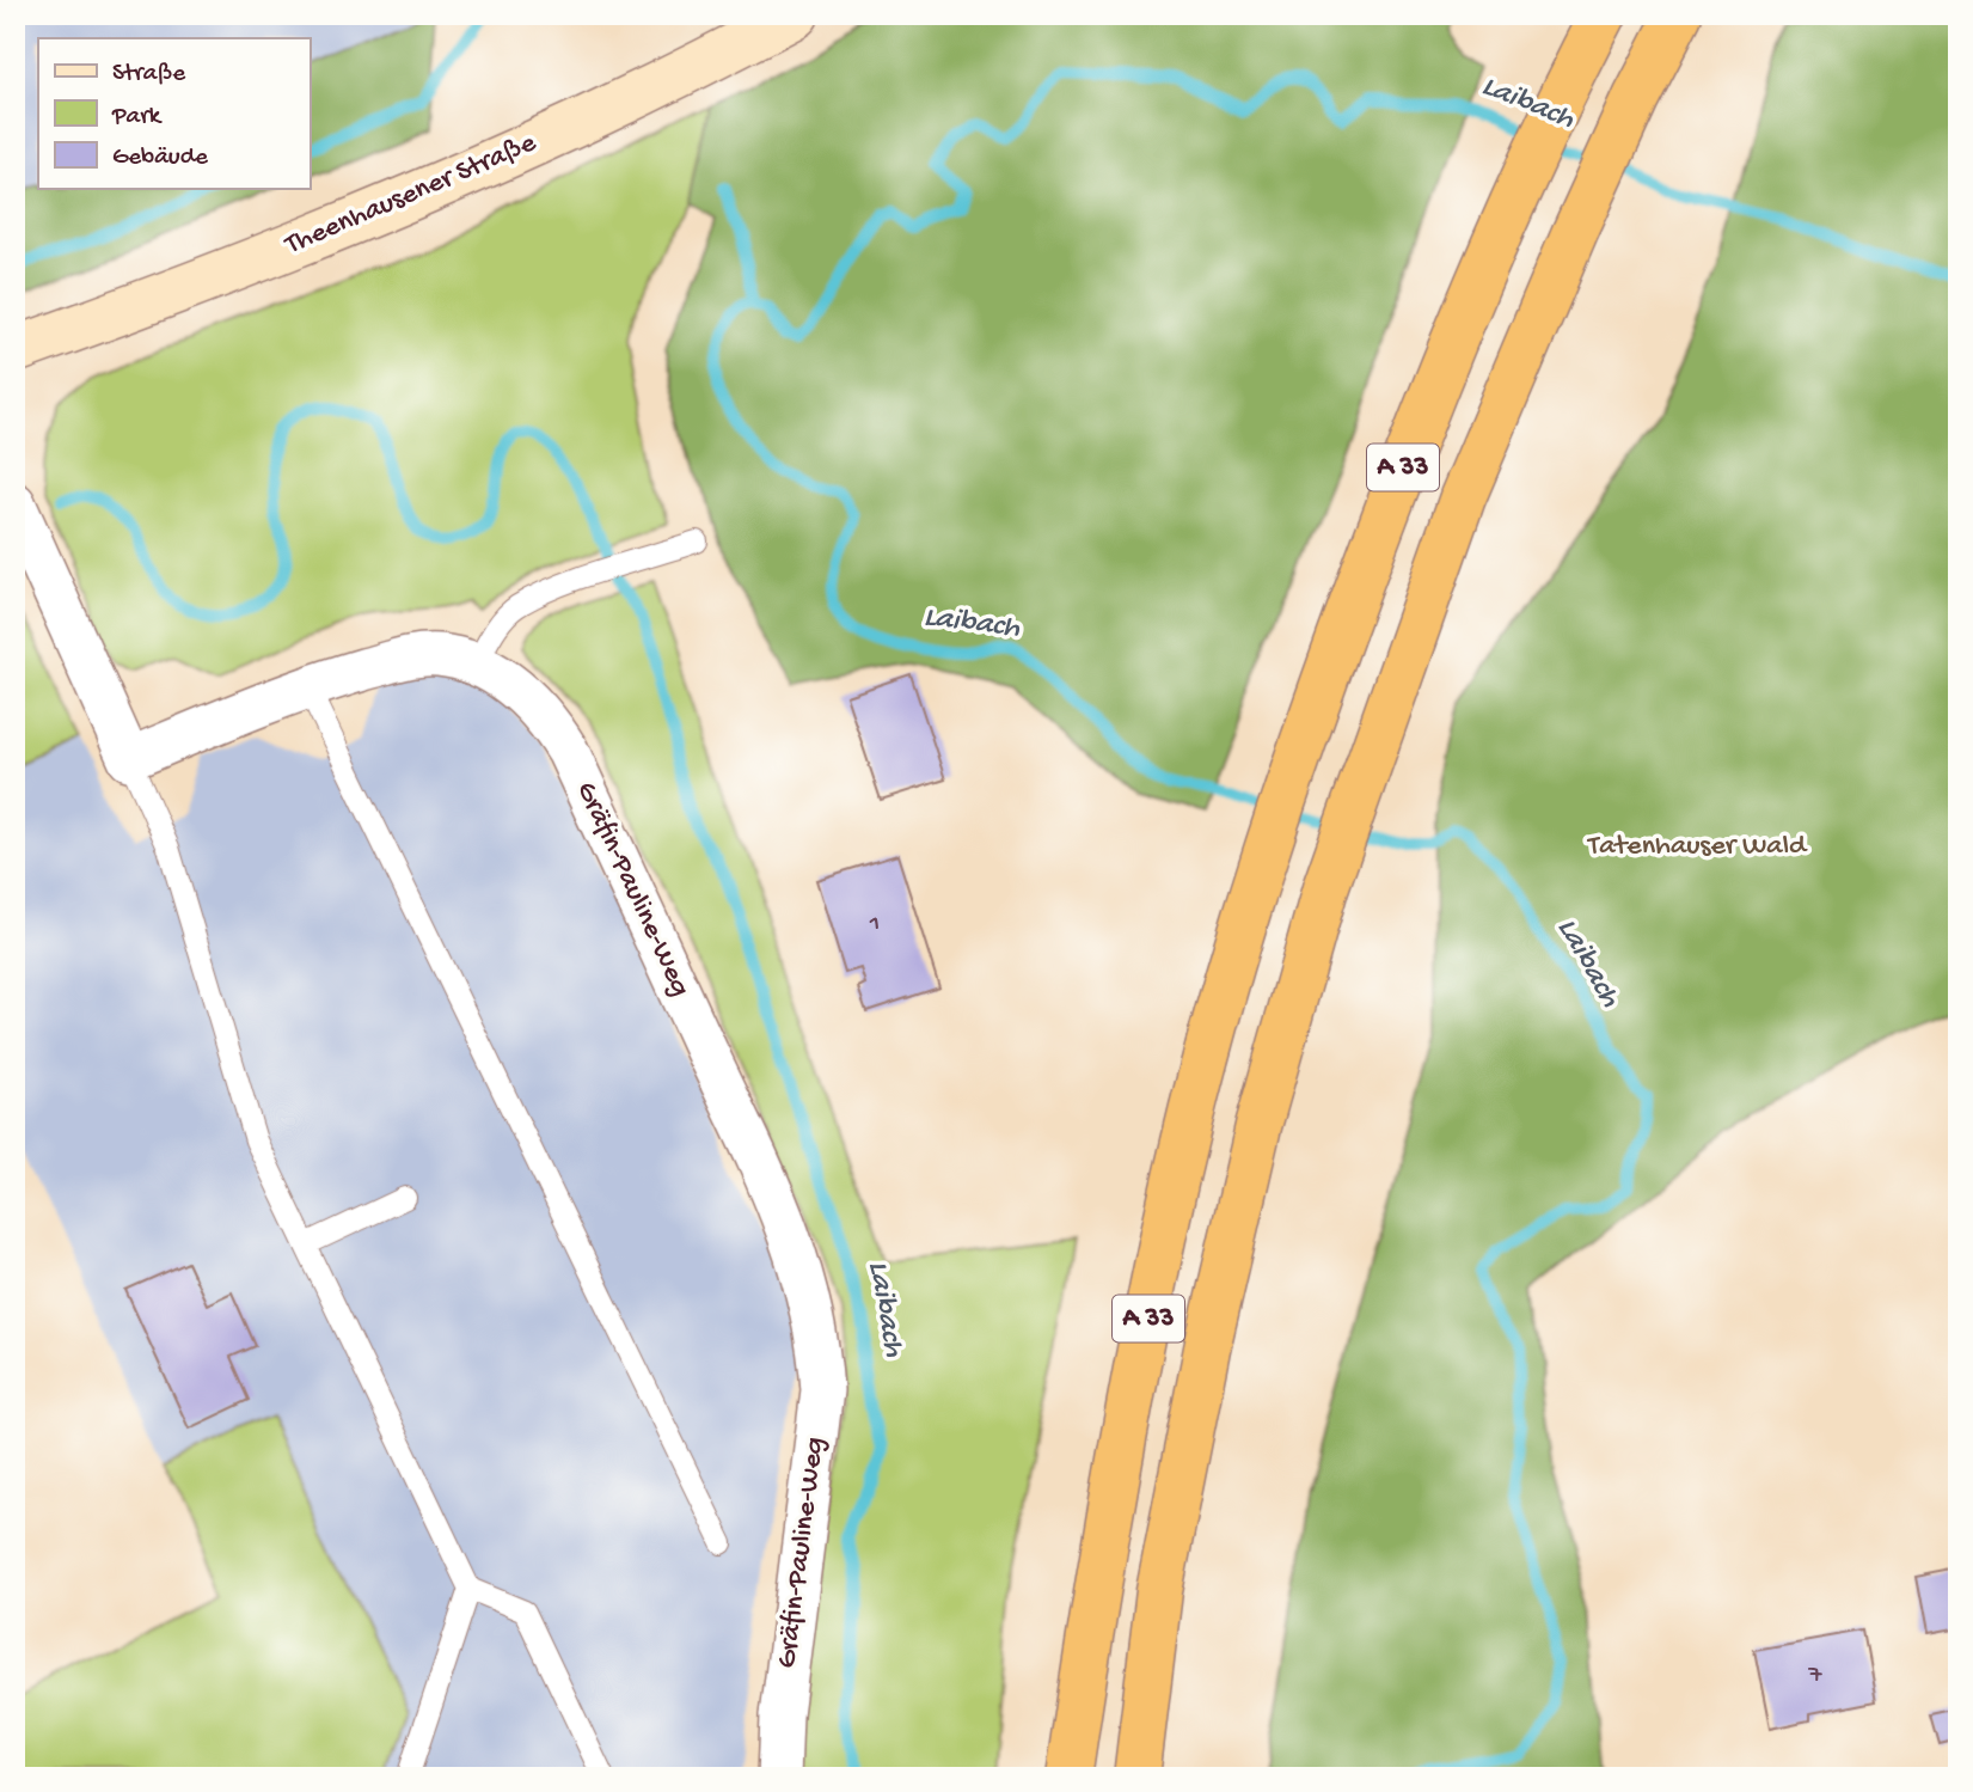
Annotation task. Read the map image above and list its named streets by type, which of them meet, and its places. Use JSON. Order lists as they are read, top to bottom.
{
  "streets": {
    "highway": ["A 33"],
    "main road": ["Theenhausener Straße"],
    "street": ["Gräfin-Pauline-Weg"]
  },
  "water": ["Laibach"],
  "parks": ["Tatenhauser Wald"],
  "house_numbers": ["1", "7"],
  "legend": ["Straße", "Park", "Gebäude"]
}
